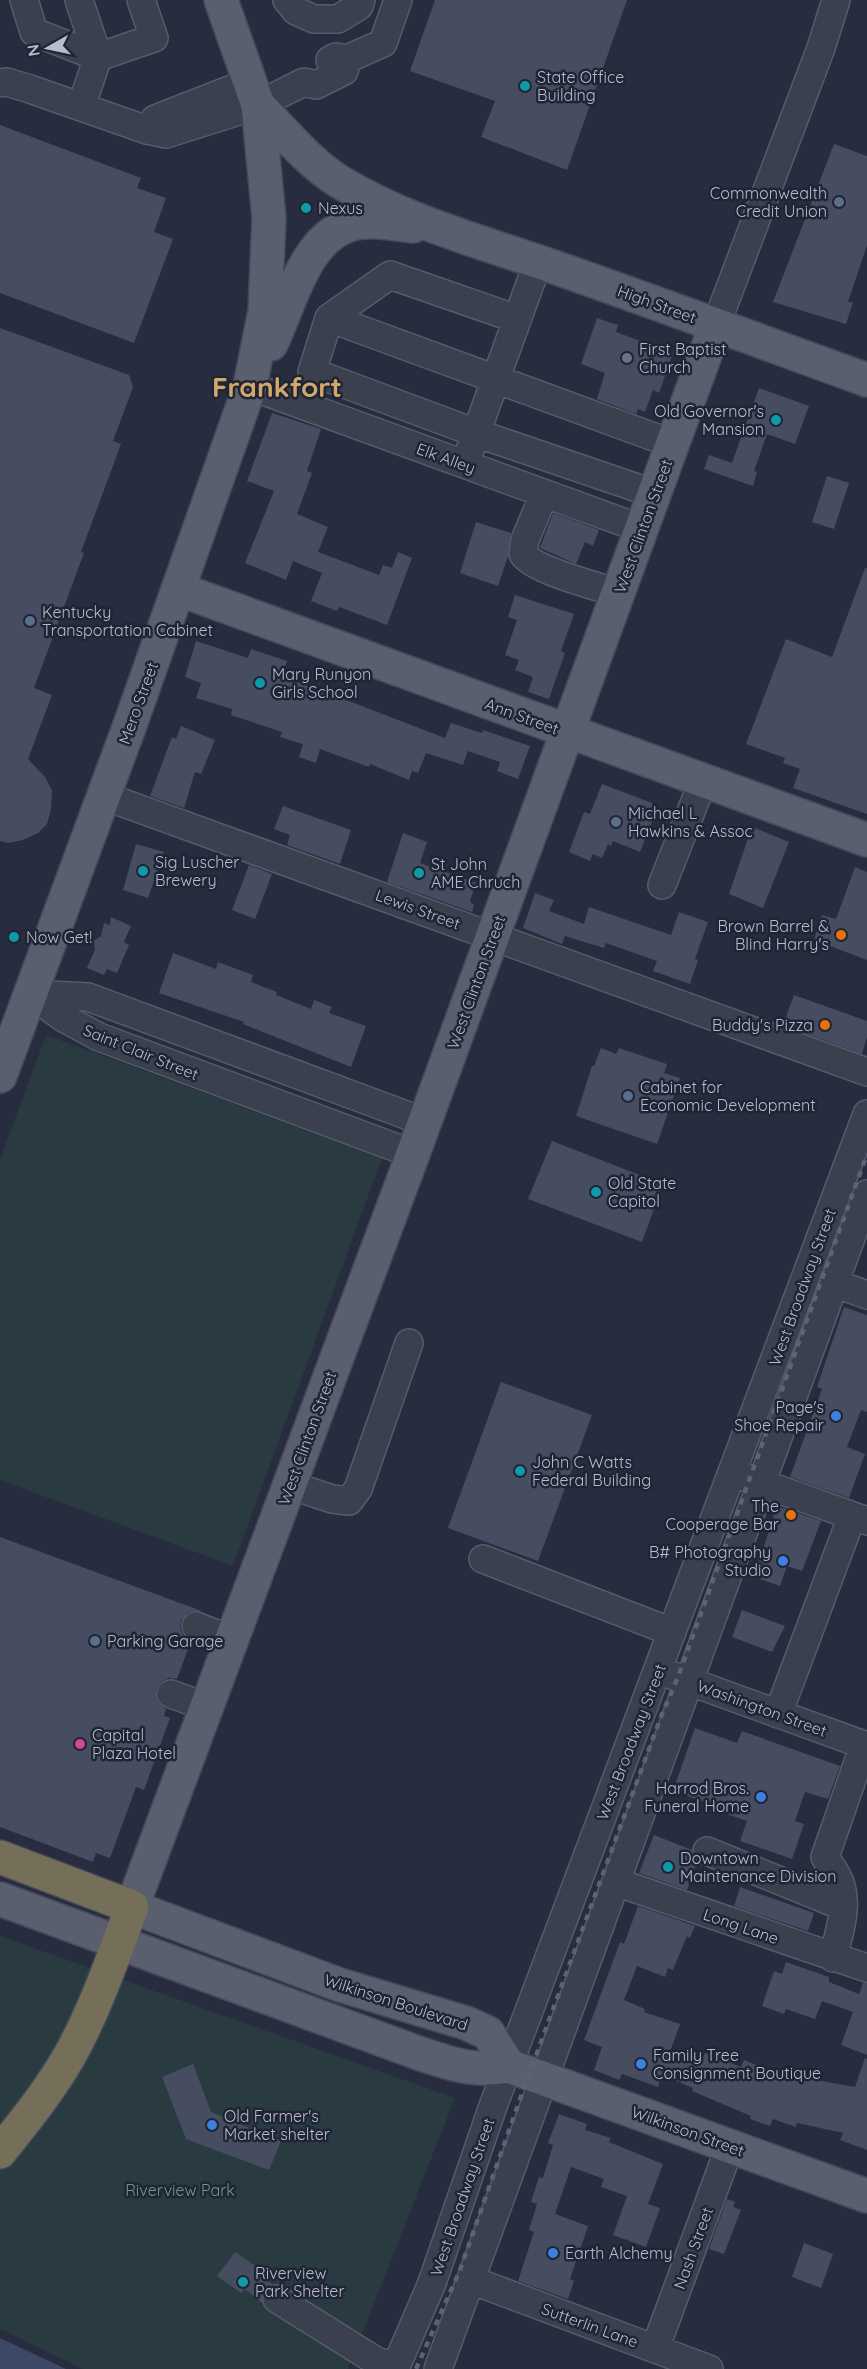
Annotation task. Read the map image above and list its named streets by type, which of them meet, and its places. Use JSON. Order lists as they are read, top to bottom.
{
  "streets": {
    "highway": ["Wilkinson Boulevard"],
    "main road": [
      "High Street",
      "West Clinton Street",
      "Mero Street",
      "Ann Street",
      "Wilkinson Street"
    ],
    "street": [
      "Elk Alley",
      "Lewis Street",
      "Saint Clair Street",
      "West Broadway Street",
      "Washington Street",
      "Long Lane",
      "Nash Street",
      "Sutterlin Lane"
    ]
  },
  "crossings": [
    ["High Street", "Elk Alley"],
    ["High Street", "West Clinton Street"],
    ["High Street", "Mero Street"],
    ["Elk Alley", "West Clinton Street"],
    ["Elk Alley", "Mero Street"],
    ["West Clinton Street", "Ann Street"],
    ["West Clinton Street", "Lewis Street"],
    ["West Clinton Street", "Saint Clair Street"],
    ["West Clinton Street", "Wilkinson Boulevard"],
    ["Mero Street", "Ann Street"],
    ["Mero Street", "Lewis Street"],
    ["Mero Street", "Saint Clair Street"],
    ["West Broadway Street", "Washington Street"],
    ["West Broadway Street", "Long Lane"],
    ["West Broadway Street", "Wilkinson Boulevard"],
    ["West Broadway Street", "Wilkinson Street"],
    ["West Broadway Street", "Sutterlin Lane"],
    ["Wilkinson Boulevard", "Wilkinson Street"],
    ["Wilkinson Street", "Nash Street"],
    ["Nash Street", "Sutterlin Lane"]
  ],
  "districts": ["Frankfort"],
  "parks": ["Riverview Park"],
  "places": [
    "State Office Building",
    "Commonwealth Credit Union",
    "Nexus",
    "First Baptist Church",
    "Old Governor's Mansion",
    "Kentucky Transportation Cabinet",
    "Mary Runyon Girls School",
    "Michael L Hawkins & Assoc",
    "Sig Luscher Brewery",
    "St John AME Chruch",
    "Brown Barrel & Blind Harry's",
    "Now Get!",
    "Buddy's Pizza",
    "Cabinet for Economic Development",
    "Old State Capitol",
    "Page's Shoe Repair",
    "John C Watts Federal Building",
    "The Cooperage Bar",
    "B# Photography Studio",
    "Parking Garage",
    "Capital Plaza Hotel",
    "Harrod Bros. Funeral Home",
    "Downtown Maintenance Division",
    "Family Tree Consignment Boutique",
    "Old Farmer's Market shelter",
    "Earth Alchemy",
    "Riverview Park Shelter"
  ],
  "north": "left"
}
